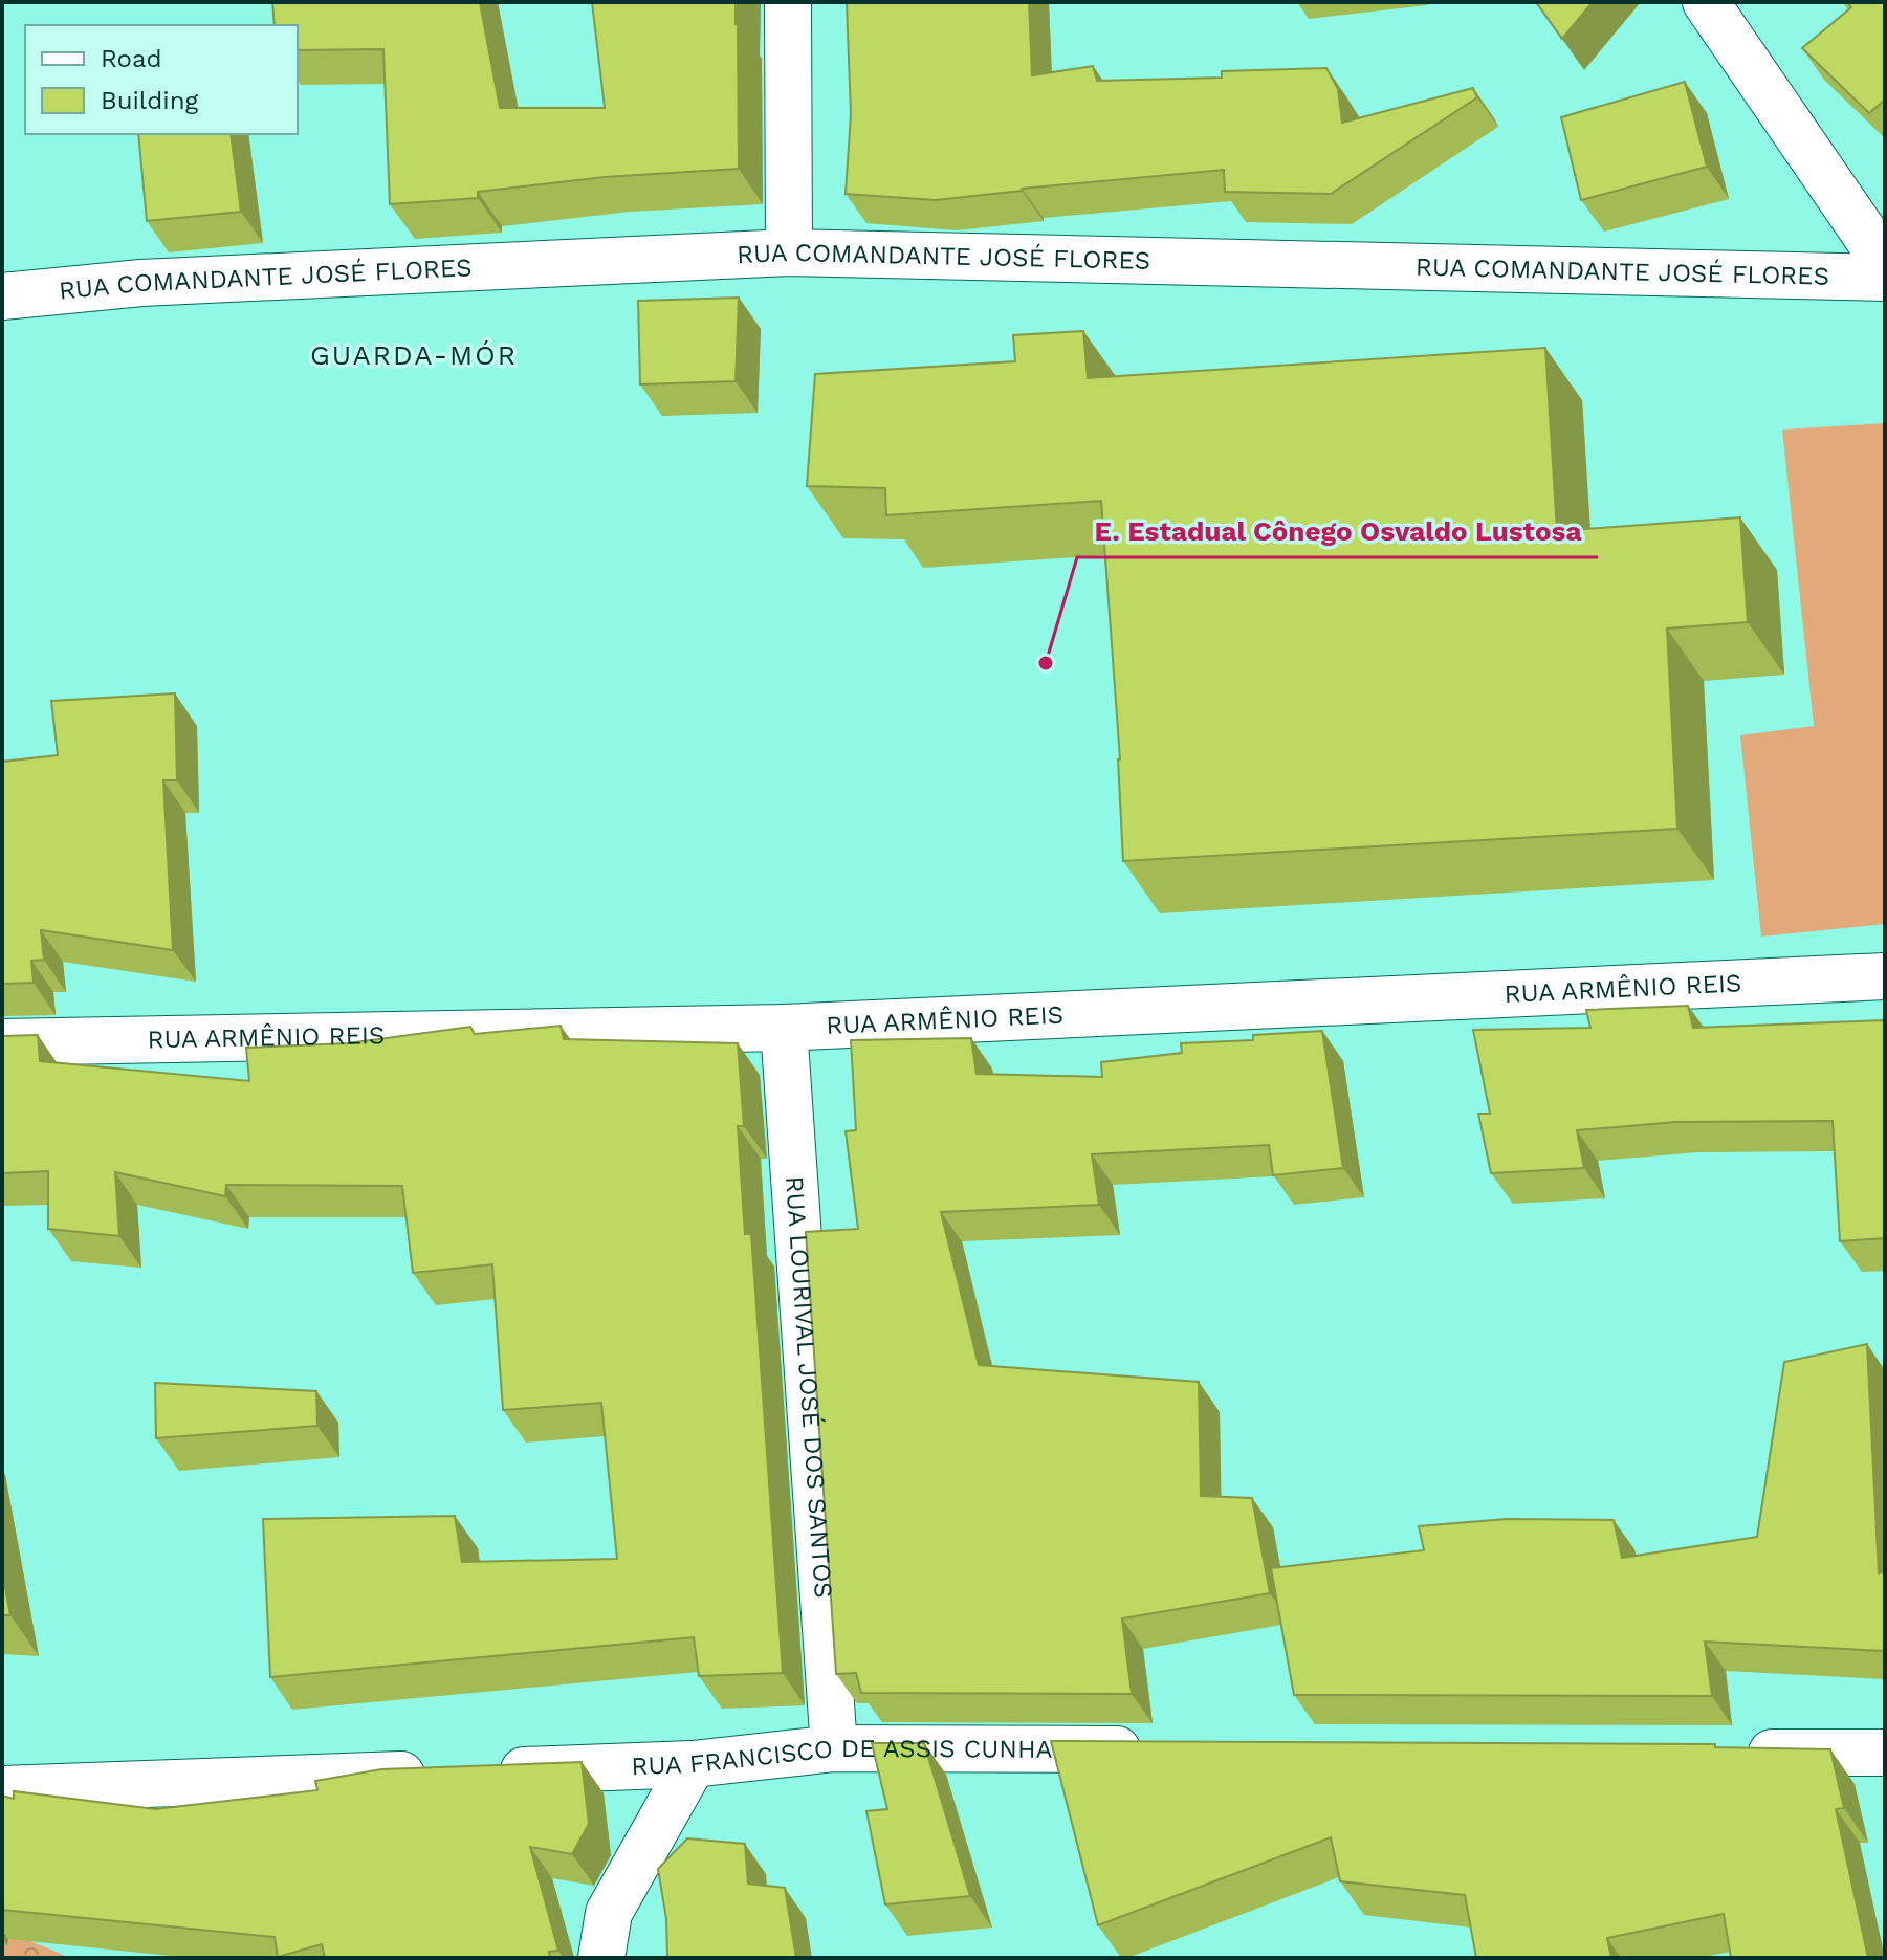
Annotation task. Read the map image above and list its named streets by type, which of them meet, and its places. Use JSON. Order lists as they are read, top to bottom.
{
  "streets": {
    "street": [
      "RUA COMANDANTE JOSÉ FLORES",
      "RUA ARMÊNIO REIS",
      "RUA LOURIVAL JOSÉ DOS SANTOS",
      "RUA FRANCISCO DE ASSIS CUNHA"
    ]
  },
  "crossings": [
    ["RUA ARMÊNIO REIS", "RUA LOURIVAL JOSÉ DOS SANTOS"],
    ["RUA LOURIVAL JOSÉ DOS SANTOS", "RUA FRANCISCO DE ASSIS CUNHA"]
  ],
  "districts": ["GUARDA-MÓR"],
  "places": ["E. Estadual Cônego Osvaldo Lustosa"],
  "legend": ["Road", "Building"]
}
